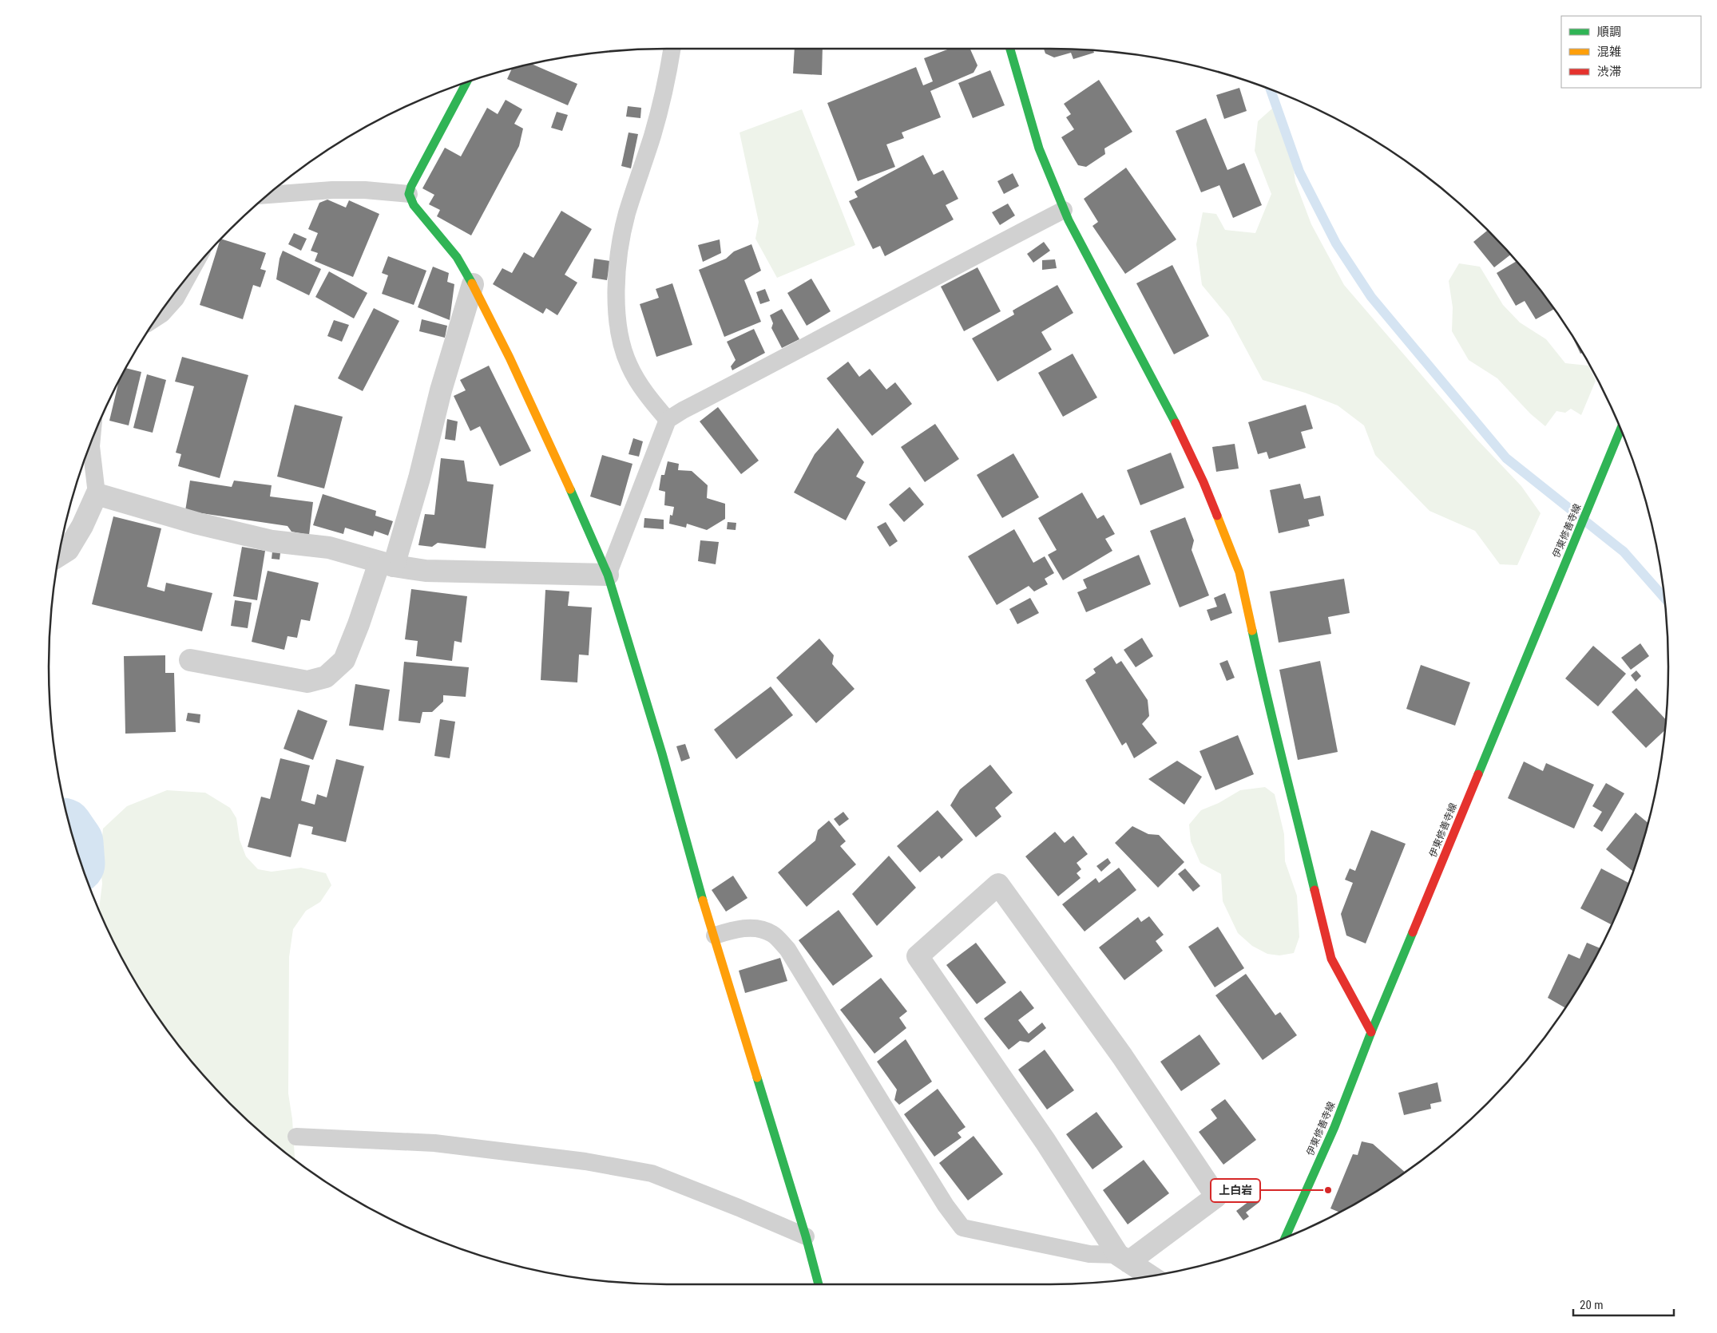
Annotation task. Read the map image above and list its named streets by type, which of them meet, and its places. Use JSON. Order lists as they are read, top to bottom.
{
  "streets": {
    "street": ["伊東修善寺線"]
  },
  "places": ["上白岩"],
  "legend": ["順調", "混雑", "渋滞"],
  "scale_bar": "20 m"
}
